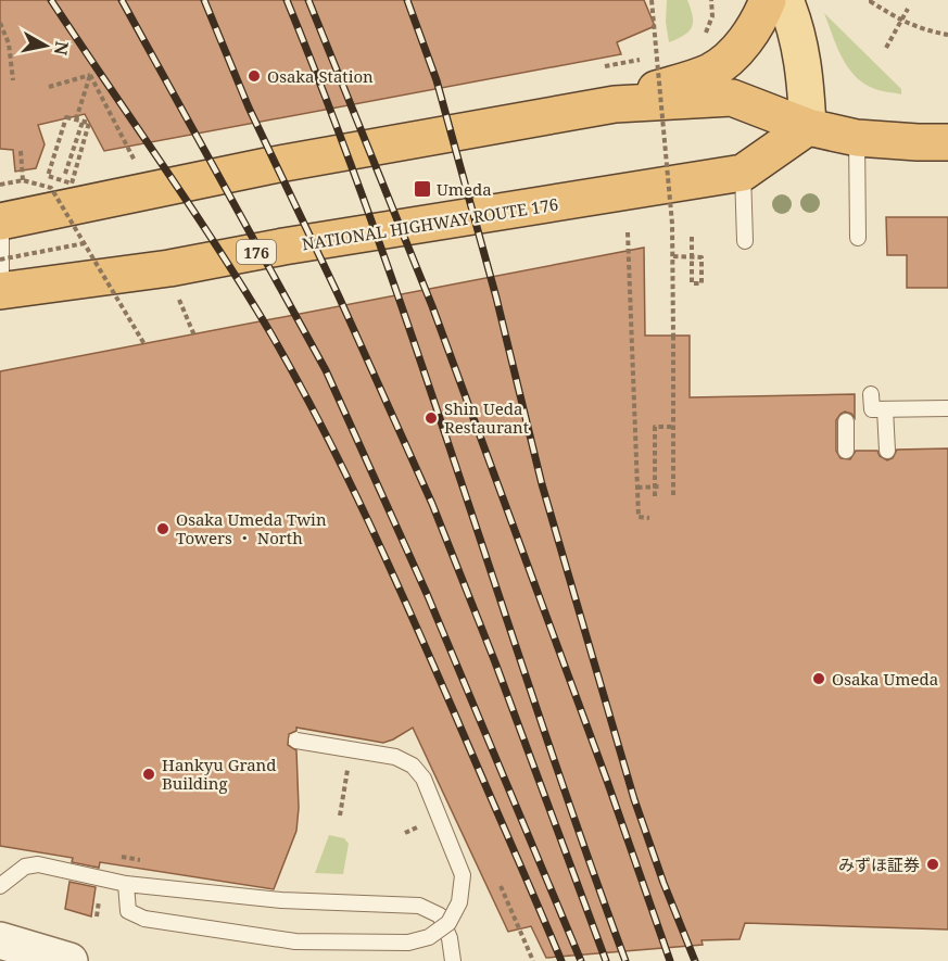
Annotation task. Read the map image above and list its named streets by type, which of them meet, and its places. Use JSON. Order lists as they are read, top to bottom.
{
  "streets": {
    "highway": ["NATIONAL HIGHWAY ROUTE 176", "176"]
  },
  "places": {
    "other": [
      "Osaka Station",
      "Shin Ueda Restaurant",
      "Osaka Umeda Twin Towers ・ North",
      "Osaka Umeda",
      "Hankyu Grand Building",
      "みずほ証券"
    ],
    "transit": ["Umeda"]
  },
  "north": "right"
}
